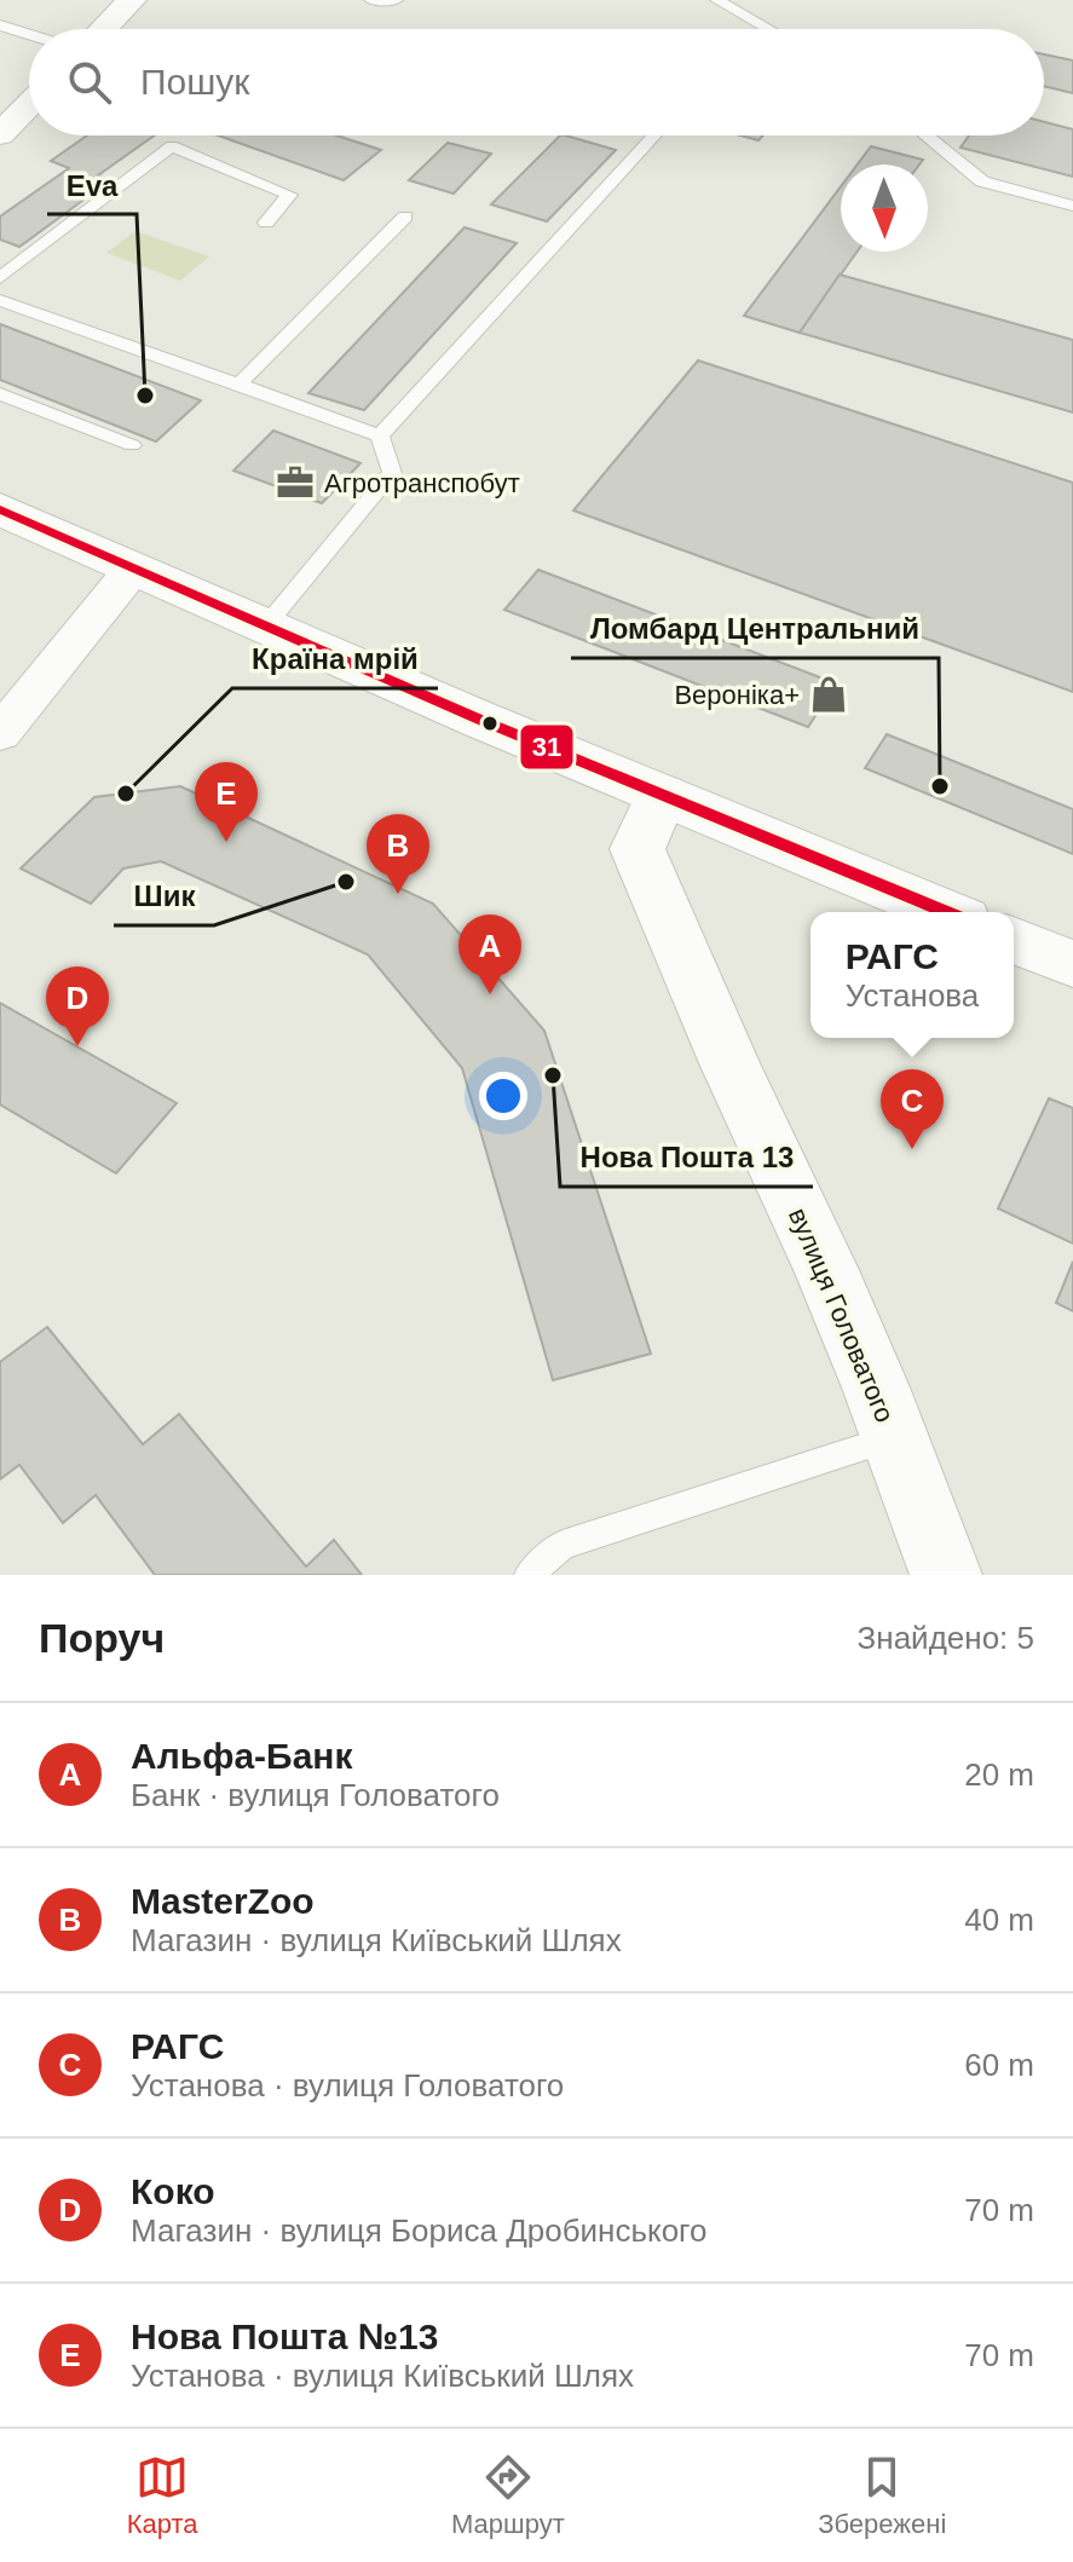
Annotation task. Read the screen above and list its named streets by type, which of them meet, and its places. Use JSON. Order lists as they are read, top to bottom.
{
  "streets": {
    "main road": ["вулиця Головатого"]
  },
  "places": {
    "other": [
      "Eva",
      "Ломбард Центральний",
      "Країна мрій",
      "Шик",
      "Нова Пошта 13"
    ],
    "office": ["Агротранспобут"],
    "shop": ["Вероніка+"]
  },
  "lines": ["transit line 31"],
  "north": "bottom",
  "page": {
    "search": "Пошук",
    "pins": [
      "E",
      "B",
      "A",
      "D",
      "C"
    ],
    "popup": ["РАГС", "Установа"],
    "heading": ["Поруч", "Знайдено: 5"],
    "list": [
      {
        "mark": "A",
        "name": "Альфа-Банк",
        "note": "Банк · вулиця Головатого",
        "value": "20 m"
      },
      {
        "mark": "B",
        "name": "MasterZoo",
        "note": "Магазин · вулиця Київський Шлях",
        "value": "40 m"
      },
      {
        "mark": "C",
        "name": "РАГС",
        "note": "Установа · вулиця Головатого",
        "value": "60 m"
      },
      {
        "mark": "D",
        "name": "Коко",
        "note": "Магазин · вулиця Бориса Дробинського",
        "value": "70 m"
      },
      {
        "mark": "E",
        "name": "Нова Пошта №13",
        "note": "Установа · вулиця Київський Шлях",
        "value": "70 m"
      }
    ],
    "nav": ["Карта", "Маршрут", "Збережені"]
  }
}
